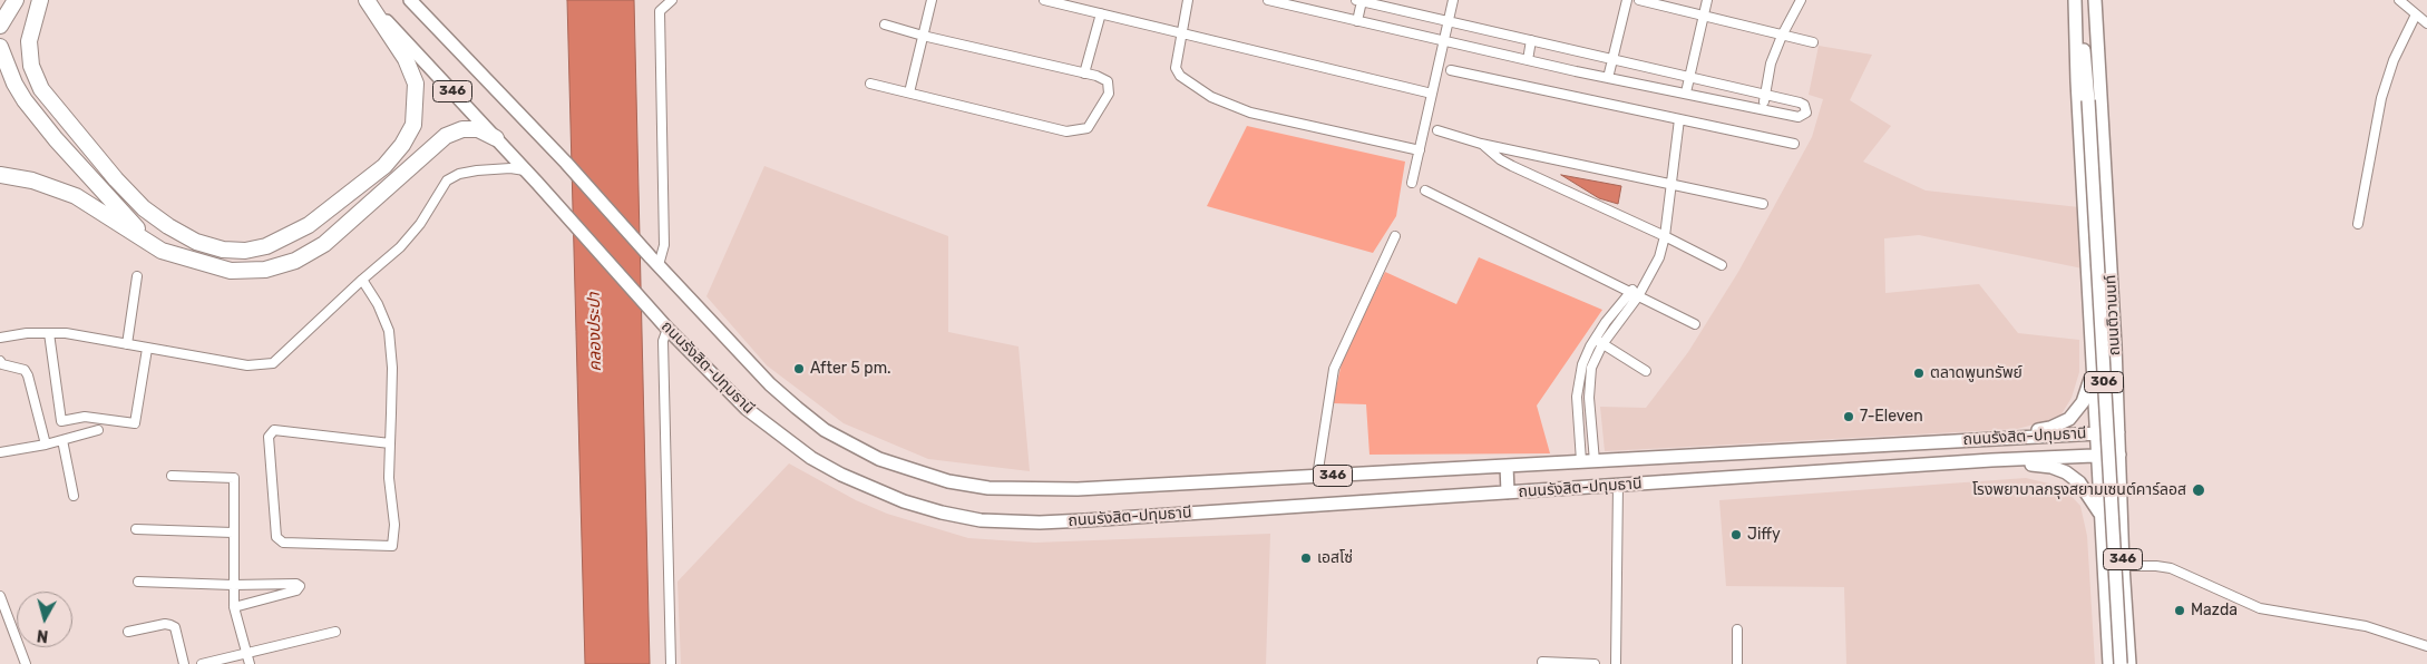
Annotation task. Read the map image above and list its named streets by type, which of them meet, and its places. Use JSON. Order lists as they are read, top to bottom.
{
  "streets": {
    "main road": [
      "346",
      "ถนนติวานนท์",
      "ถนนรังสิต-ปทุมธานี",
      "306"
    ]
  },
  "crossings": [
    ["ถนนติวานนท์", "ถนนรังสิต-ปทุมธานี"],
    ["ถนนติวานนท์", "306"],
    ["ถนนรังสิต-ปทุมธานี", "306"]
  ],
  "water": ["คลองประปา"],
  "places": [
    "After 5 pm.",
    "ตลาดพูนทรัพย์",
    "7-Eleven",
    "โรงพยาบาลกรุงสยามเซนต์คาร์ลอส",
    "Jiffy",
    "เอสโซ่",
    "Mazda"
  ],
  "north": "bottom"
}
